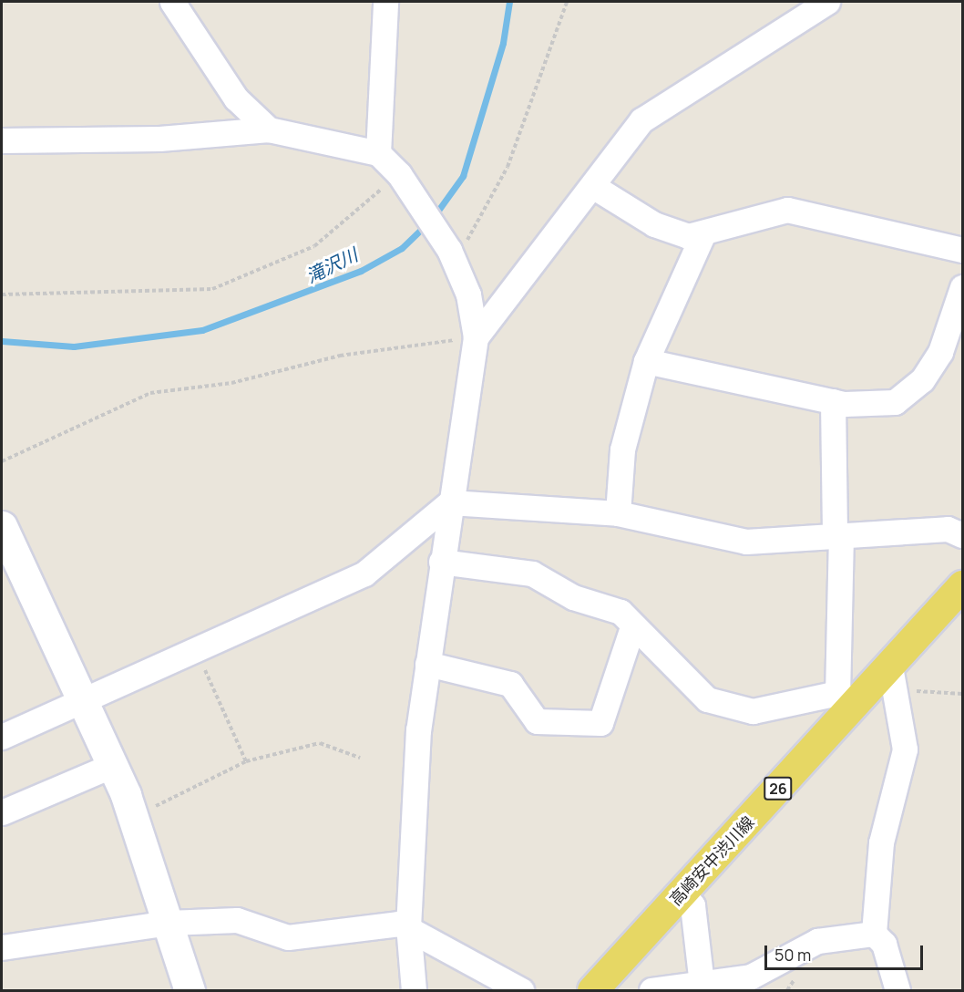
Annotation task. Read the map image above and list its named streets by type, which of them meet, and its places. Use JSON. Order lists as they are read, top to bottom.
{
  "streets": {
    "main road": ["26", "高崎安中渋川線"]
  },
  "water": ["滝沢川"],
  "scale_bar": "50 m"
}
